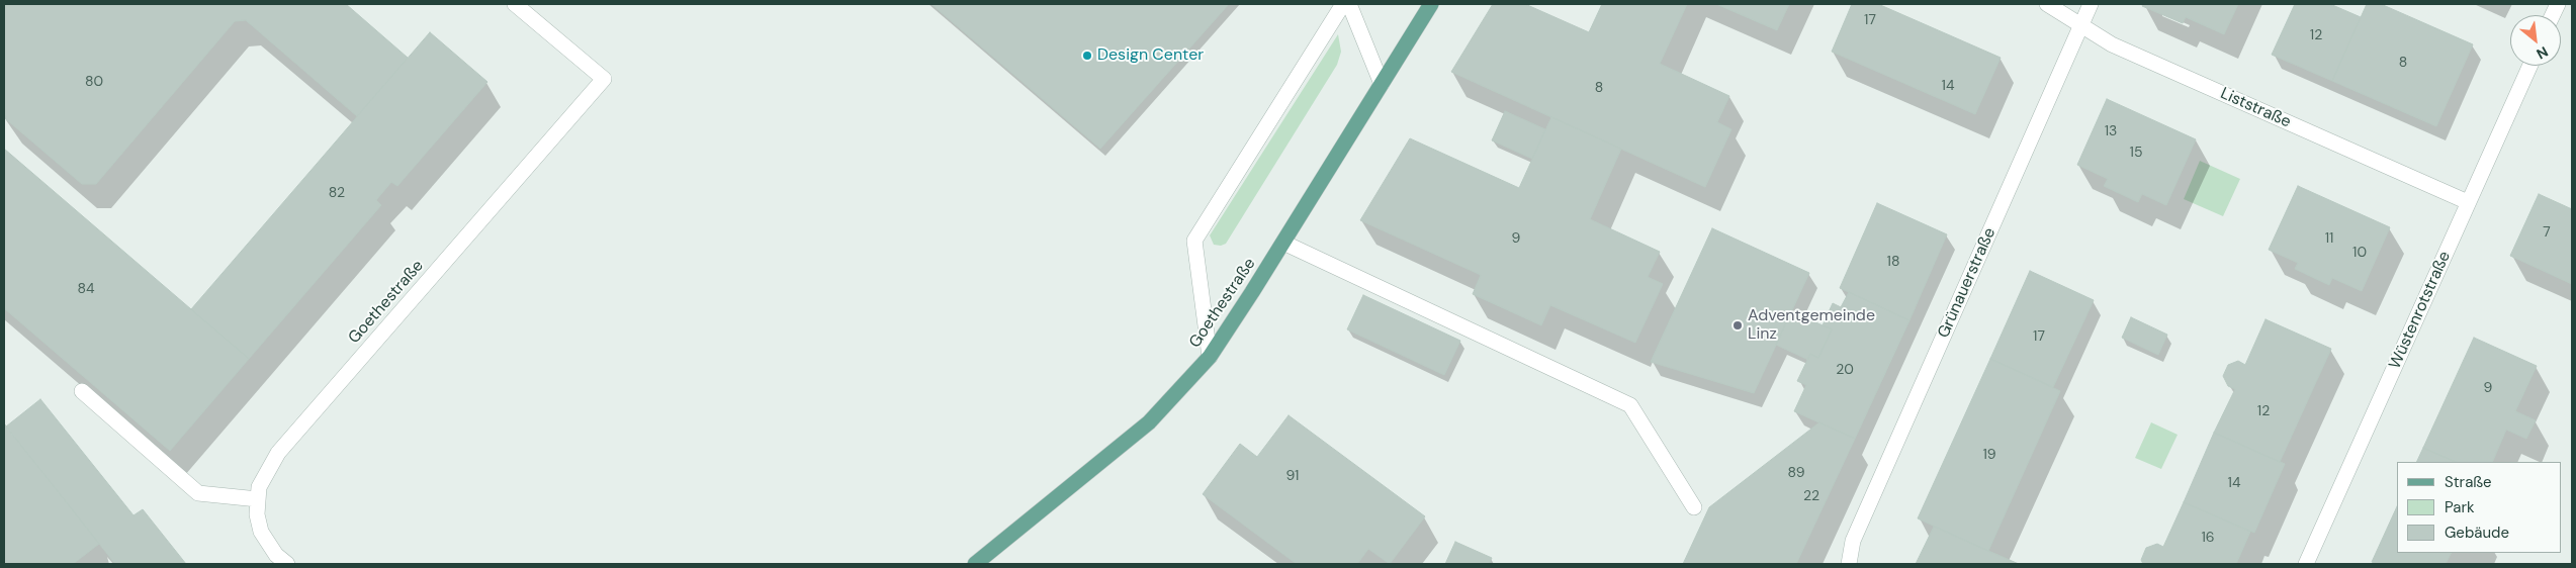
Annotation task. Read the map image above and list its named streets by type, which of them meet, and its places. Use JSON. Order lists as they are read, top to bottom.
{
  "streets": {
    "main road": ["Goethestraße"],
    "street": ["Liststraße", "Grünauerstraße", "Wüstenrotstraße"]
  },
  "crossings": [
    ["Liststraße", "Grünauerstraße"],
    ["Liststraße", "Wüstenrotstraße"]
  ],
  "places": ["Design Center", "Adventgemeinde Linz"],
  "house_numbers": [
    "17",
    "12",
    "8",
    "80",
    "14",
    "8",
    "13",
    "15",
    "82",
    "7",
    "9",
    "11",
    "10",
    "18",
    "84",
    "17",
    "20",
    "9",
    "12",
    "19",
    "89",
    "91",
    "14",
    "22",
    "16"
  ],
  "legend": ["Straße", "Park", "Gebäude"],
  "north": "bottom right"
}
